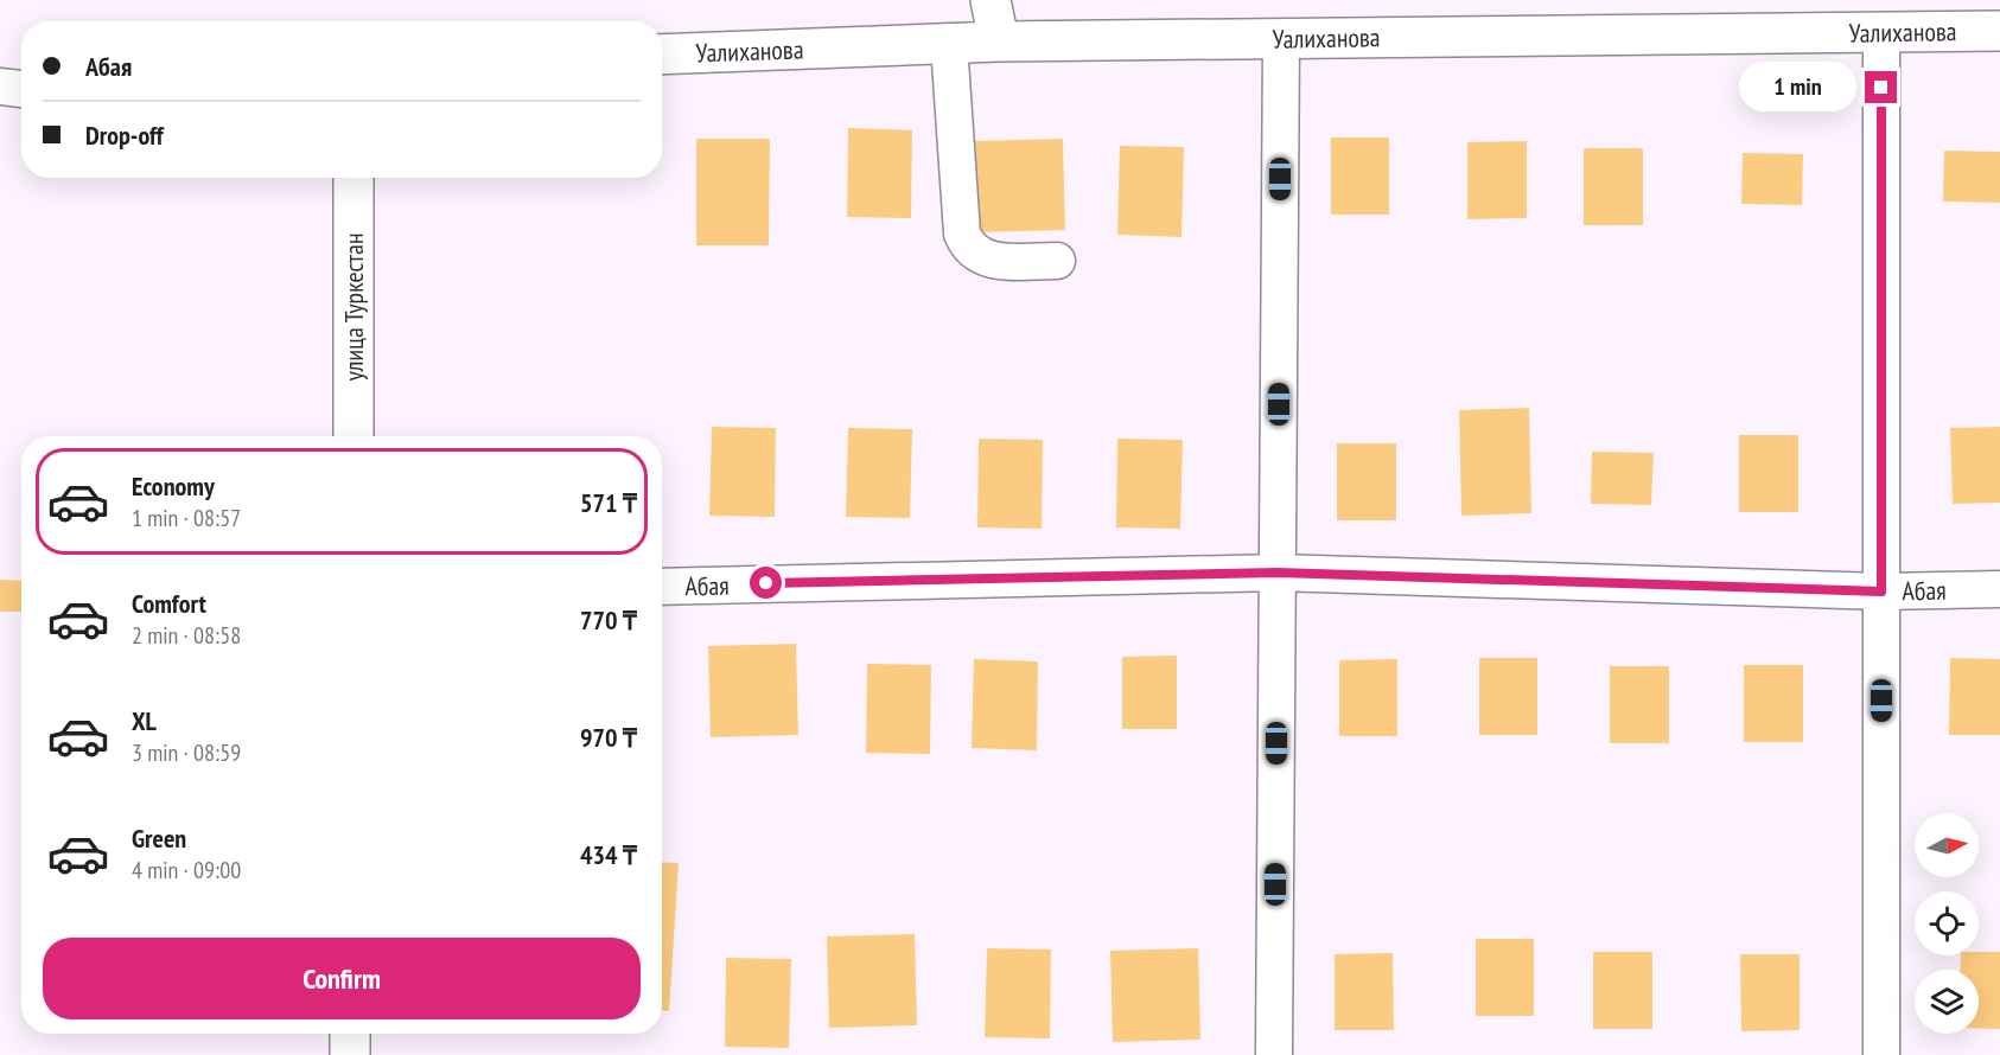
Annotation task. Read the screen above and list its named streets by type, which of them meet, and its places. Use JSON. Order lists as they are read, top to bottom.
{
  "streets": {
    "street": ["Уалиханова", "улица Туркестан", "Абая"]
  },
  "north": "right",
  "page": {
    "banner": ["Абая", "Drop-off"],
    "bubble": "1 min",
    "list": [
      {
        "name": "Economy",
        "note": "1 min · 08:57",
        "value": "571 ₸"
      },
      {
        "name": "Comfort",
        "note": "2 min · 08:58",
        "value": "770 ₸"
      },
      {
        "name": "XL",
        "note": "3 min · 08:59",
        "value": "970 ₸"
      },
      {
        "name": "Green",
        "note": "4 min · 09:00",
        "value": "434 ₸"
      }
    ],
    "buttons": "Confirm"
  }
}
